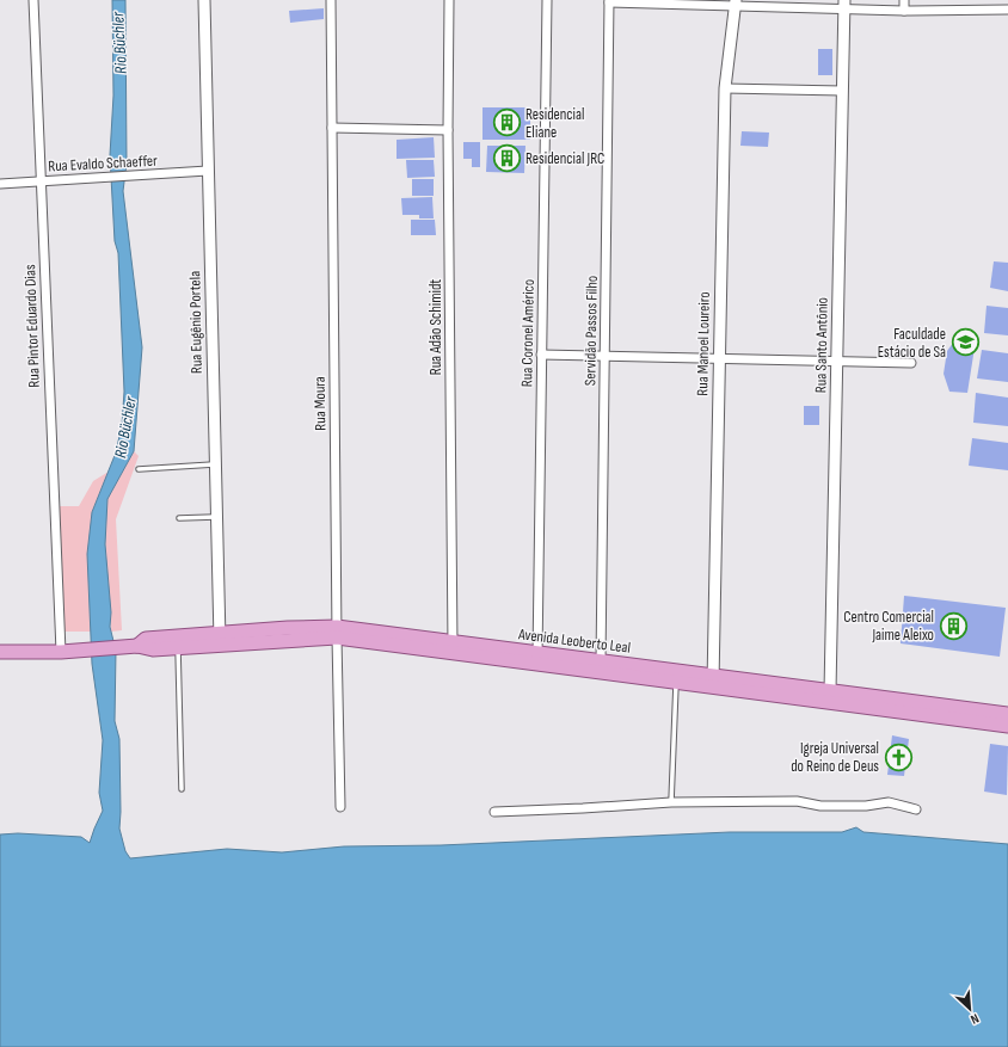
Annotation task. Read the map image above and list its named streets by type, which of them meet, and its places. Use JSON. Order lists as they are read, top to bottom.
{
  "streets": {
    "main road": ["Avenida Leoberto Leal"],
    "street": [
      "Rua Evaldo Schaeffer",
      "Rua Eugênio Portela",
      "Rua Pintor Eduardo Dias",
      "Rua Adão Schimidt",
      "Servidão Passos Filho",
      "Rua Coronel Américo",
      "Rua Manoel Loureiro",
      "Rua Santo Antônio",
      "Rua Moura"
    ]
  },
  "crossings": [
    ["Rua Evaldo Schaeffer", "Rua Eugênio Portela"],
    ["Rua Evaldo Schaeffer", "Rua Pintor Eduardo Dias"],
    ["Rua Eugênio Portela", "Avenida Leoberto Leal"],
    ["Rua Pintor Eduardo Dias", "Avenida Leoberto Leal"],
    ["Rua Adão Schimidt", "Avenida Leoberto Leal"],
    ["Servidão Passos Filho", "Avenida Leoberto Leal"],
    ["Rua Coronel Américo", "Avenida Leoberto Leal"],
    ["Rua Manoel Loureiro", "Avenida Leoberto Leal"],
    ["Rua Santo Antônio", "Avenida Leoberto Leal"],
    ["Rua Moura", "Avenida Leoberto Leal"]
  ],
  "water": ["Rio Büchler"],
  "places": {
    "building": ["Residencial Eliane", "Residencial JRC", "Centro Comercial Jaime Aleixo"],
    "school or university": ["Faculdade Estácio de Sá"],
    "church": ["Igreja Universal do Reino de Deus"]
  },
  "north": "bottom right"
}
